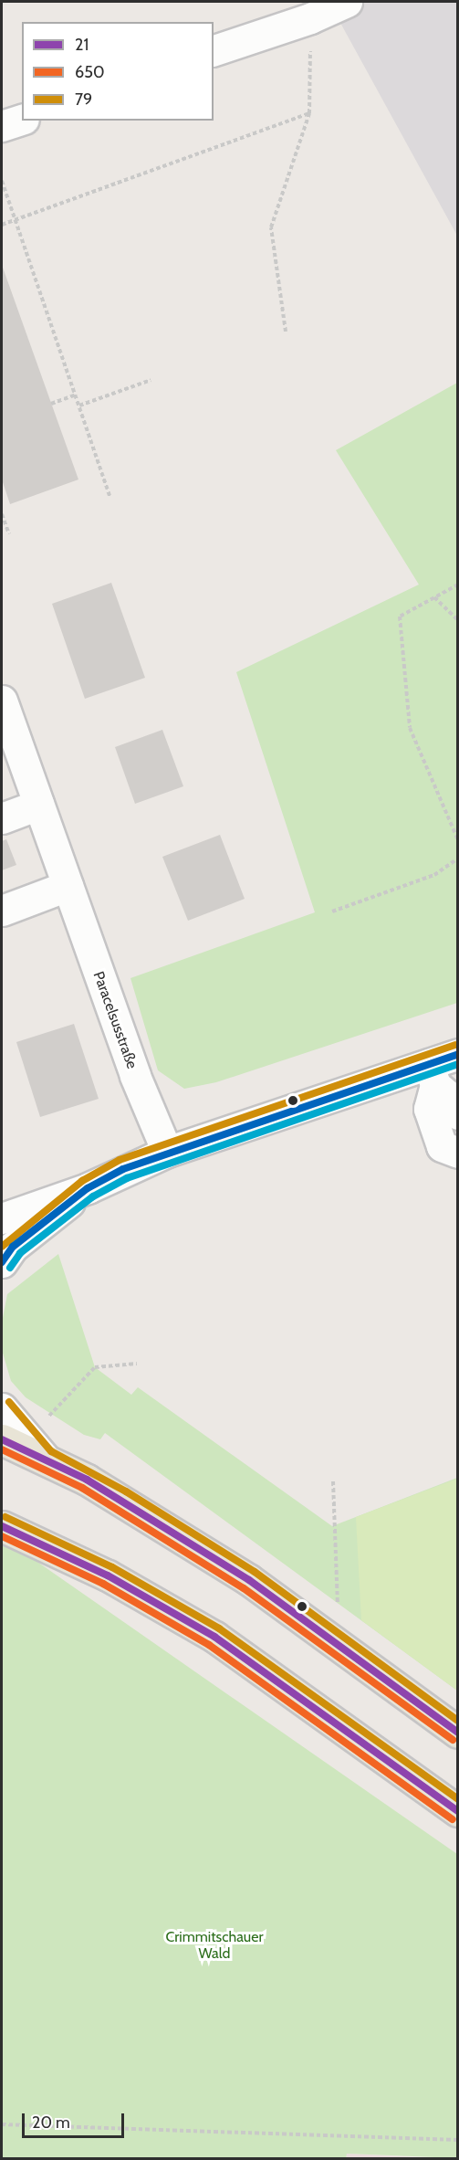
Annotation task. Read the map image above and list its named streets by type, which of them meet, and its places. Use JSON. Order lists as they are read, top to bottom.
{
  "streets": {
    "street": ["Paracelsusstraße"]
  },
  "parks": ["Crimmitschauer Wald"],
  "lines": ["transit line 79", "transit line 21", "transit line 650"],
  "legend": ["21", "650", "79"],
  "scale_bar": "20 m"
}
